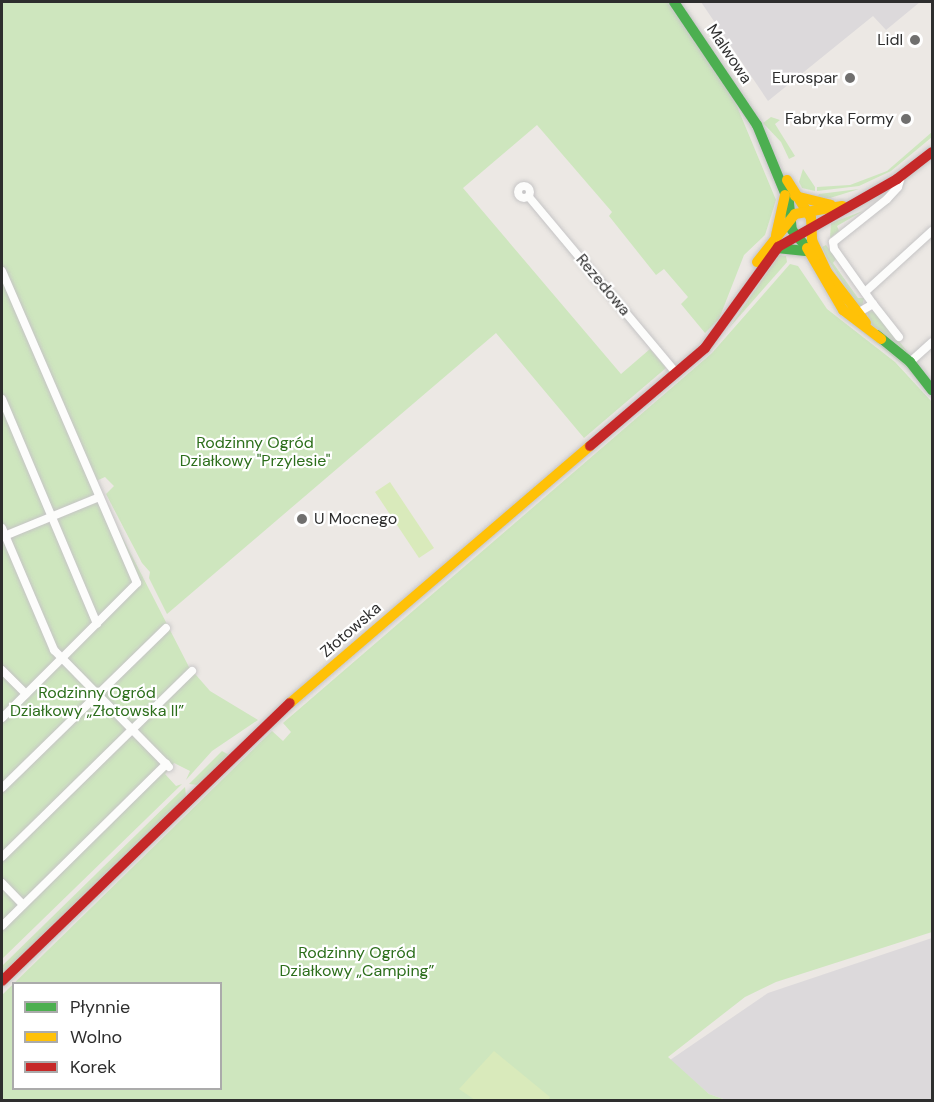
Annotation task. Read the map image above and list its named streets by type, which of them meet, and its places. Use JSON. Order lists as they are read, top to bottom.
{
  "streets": {
    "street": ["Malwowa", "Rezedowa", "Złotowska"]
  },
  "crossings": [
    ["Malwowa", "Złotowska"],
    ["Rezedowa", "Złotowska"]
  ],
  "parks": ["Rodzinny Ogród Działkowy \"Przylesie\"", "Rodzinny Ogród Działkowy „Złotowska II”", "Rodzinny Ogród Działkowy „Camping”"],
  "places": [
    "Lidl",
    "Eurospar",
    "Fabryka Formy",
    "U Mocnego"
  ],
  "legend": ["Płynnie", "Wolno", "Korek"]
}
